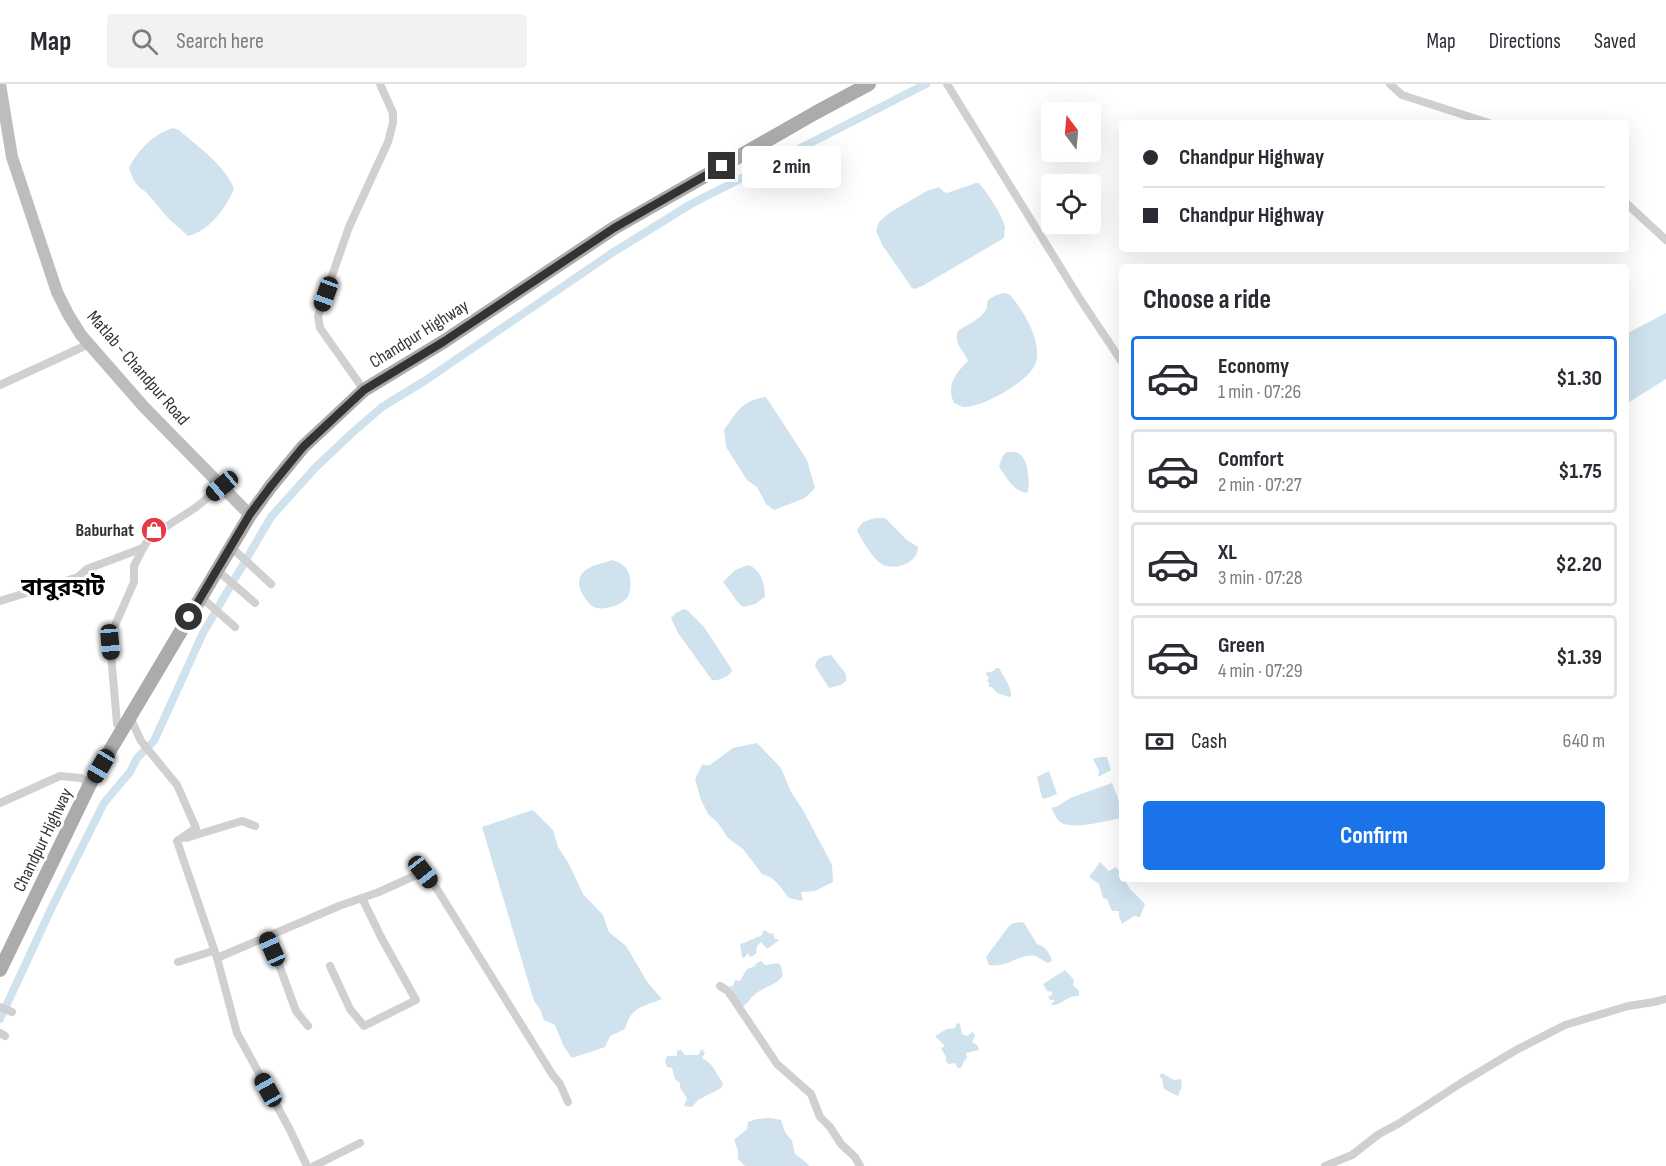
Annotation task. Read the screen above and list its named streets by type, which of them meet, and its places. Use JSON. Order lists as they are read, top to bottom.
{
  "streets": {
    "main road": ["Chandpur Highway", "Matlab - Chandpur Road"]
  },
  "crossings": [
    ["Chandpur Highway", "Matlab - Chandpur Road"]
  ],
  "districts": ["বাবুরহাট"],
  "places": {
    "shop": ["Baburhat"]
  },
  "north": "top",
  "page": {
    "header": "Map",
    "search": "Search here",
    "nav": ["Map", "Directions", "Saved"],
    "banner": ["Chandpur Highway", "Chandpur Highway"],
    "bubble": "2 min",
    "heading": "Choose a ride",
    "list": [
      {
        "name": "Economy",
        "note": "1 min · 07:26",
        "value": "$1.30"
      },
      {
        "name": "Comfort",
        "note": "2 min · 07:27",
        "value": "$1.75"
      },
      {
        "name": "XL",
        "note": "3 min · 07:28",
        "value": "$2.20"
      },
      {
        "name": "Green",
        "note": "4 min · 07:29",
        "value": "$1.39"
      }
    ],
    "pay": ["Cash", "640 m"],
    "buttons": "Confirm"
  }
}
